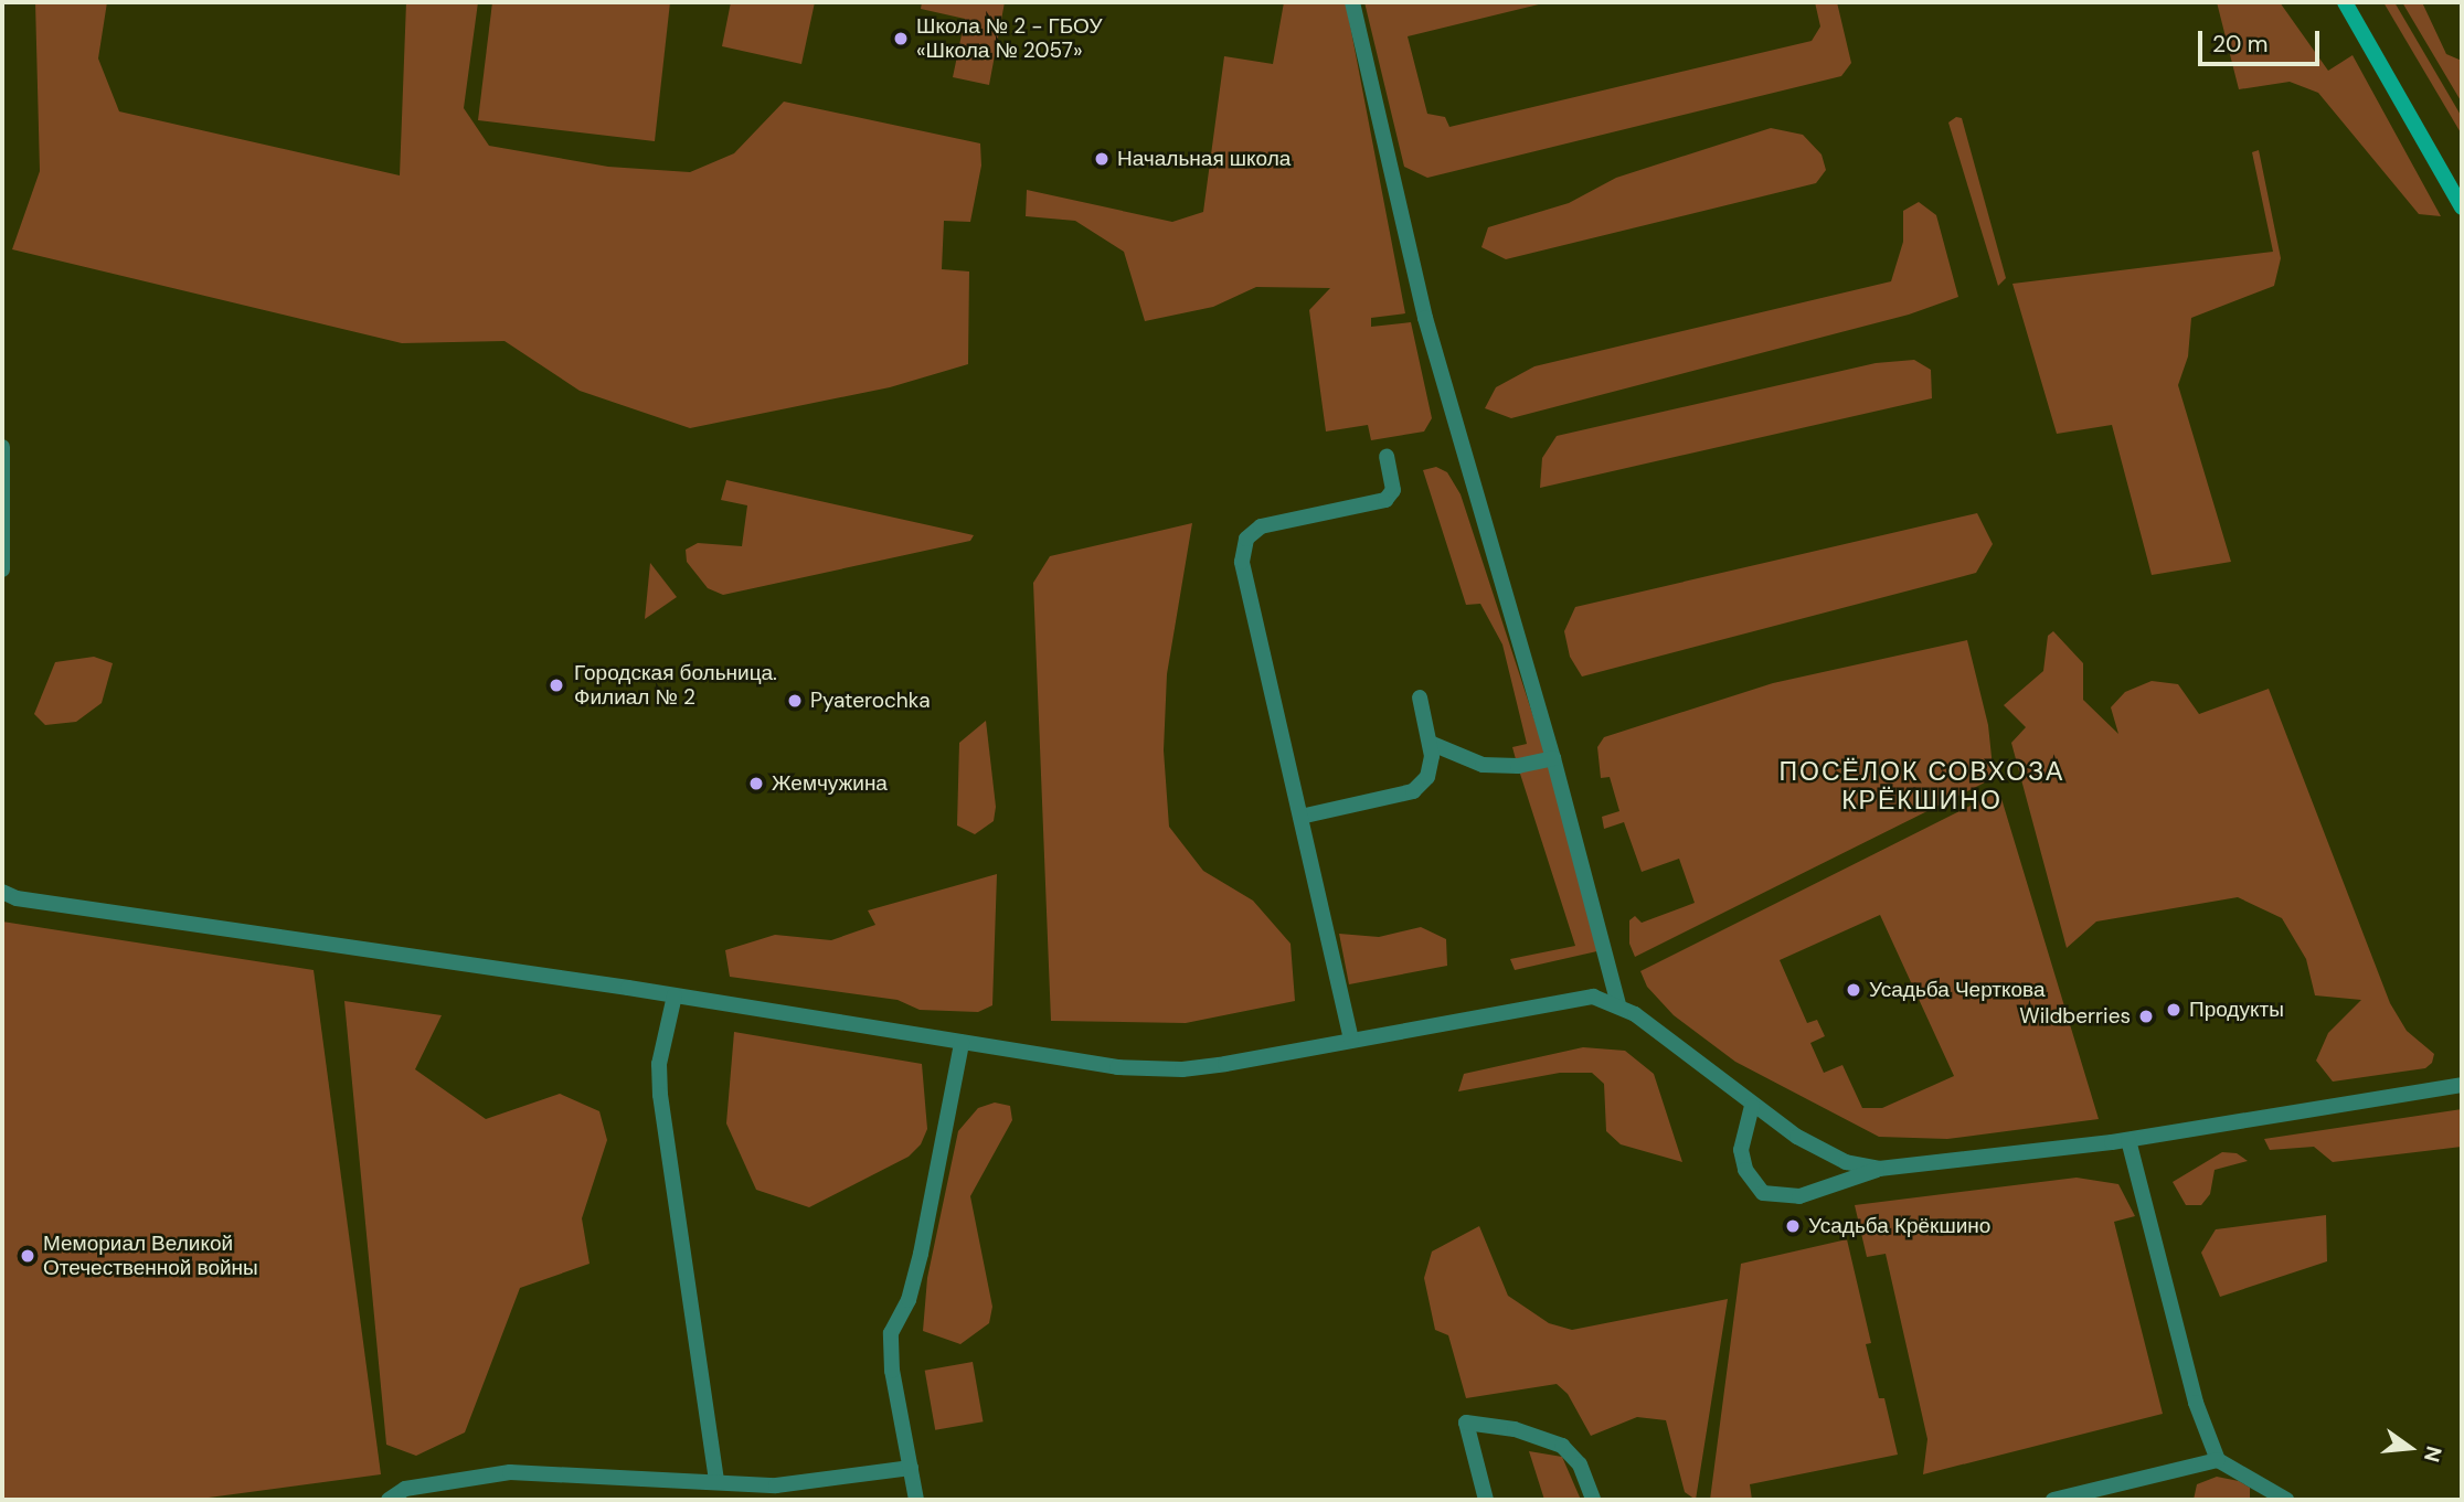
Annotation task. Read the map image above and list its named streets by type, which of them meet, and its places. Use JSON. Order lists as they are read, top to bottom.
{
  "districts": ["ПОСЁЛОК СОВХОЗА КРЁКШИНО"],
  "places": [
    "Школа № 2 - ГБОУ «Школа № 2057»",
    "Начальная школа",
    "Городская больница. Филиал № 2",
    "Pyaterochka",
    "Жемчужина",
    "Усадьба Черткова",
    "Продукты",
    "Wildberries",
    "Усадьба Крёкшино",
    "Мемориал Великой Отечественной войны"
  ],
  "scale_bar": "20 m",
  "north": "right"
}
